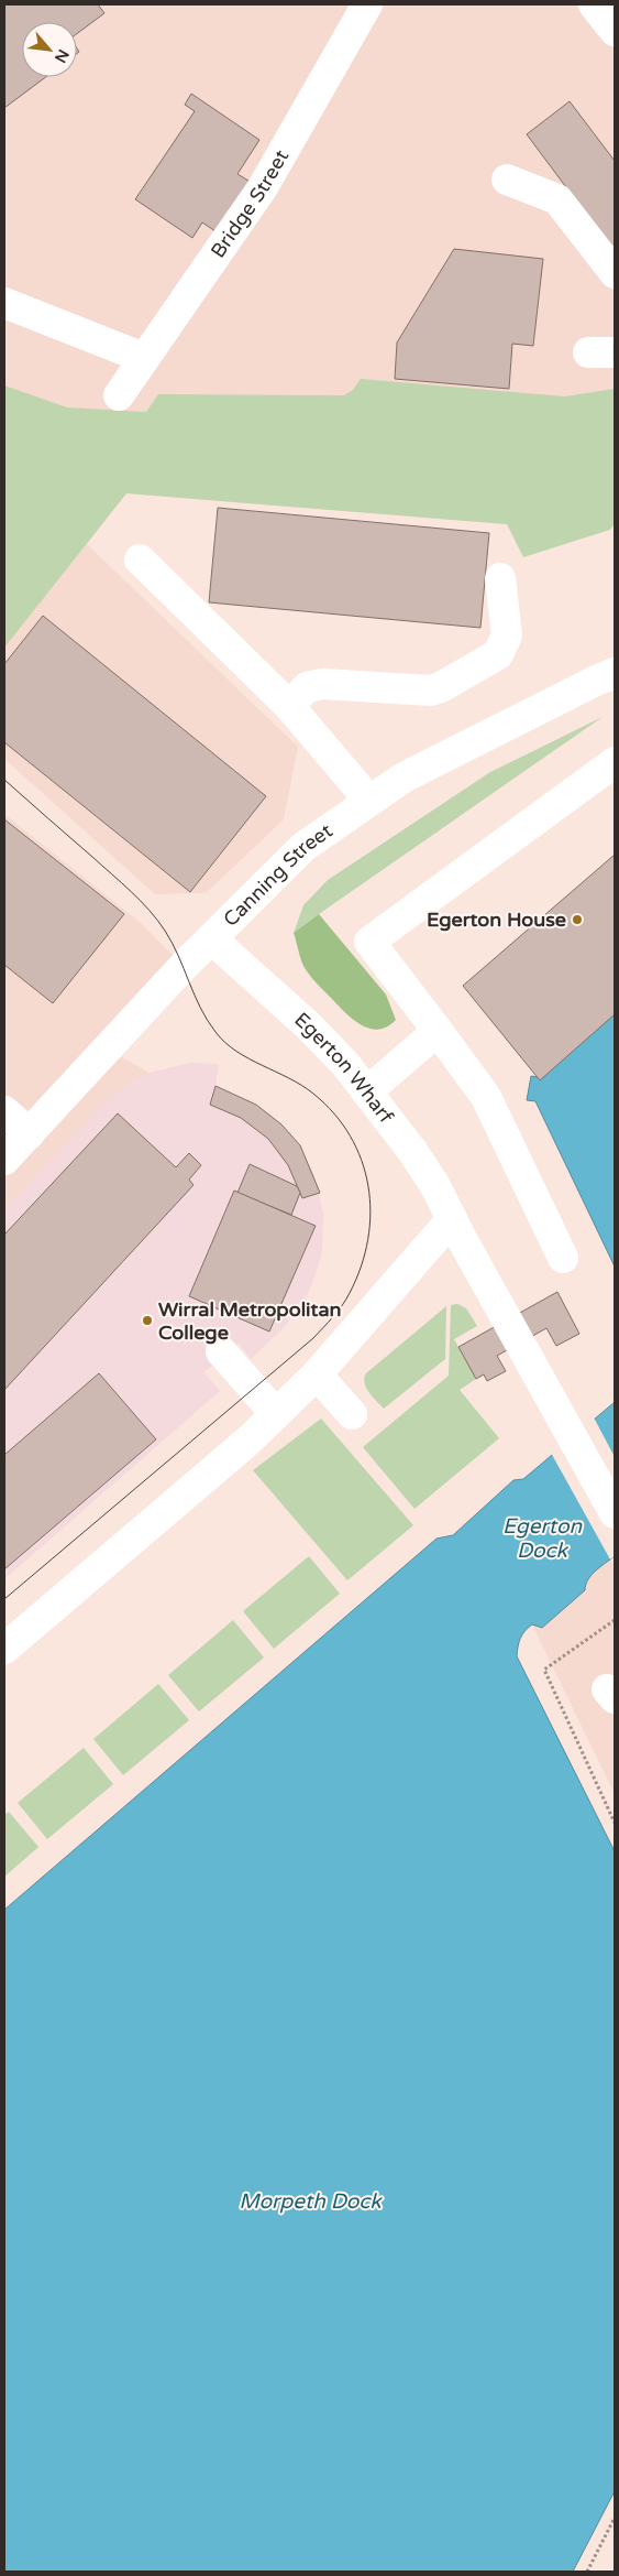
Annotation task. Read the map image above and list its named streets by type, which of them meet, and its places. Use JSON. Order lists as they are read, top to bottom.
{
  "streets": {
    "main road": ["Bridge Street", "Canning Street", "Egerton Wharf"]
  },
  "crossings": [
    ["Canning Street", "Egerton Wharf"]
  ],
  "water": ["Egerton Dock", "Morpeth Dock"],
  "places": ["Egerton House", "Wirral Metropolitan College"],
  "north": "bottom right"
}
